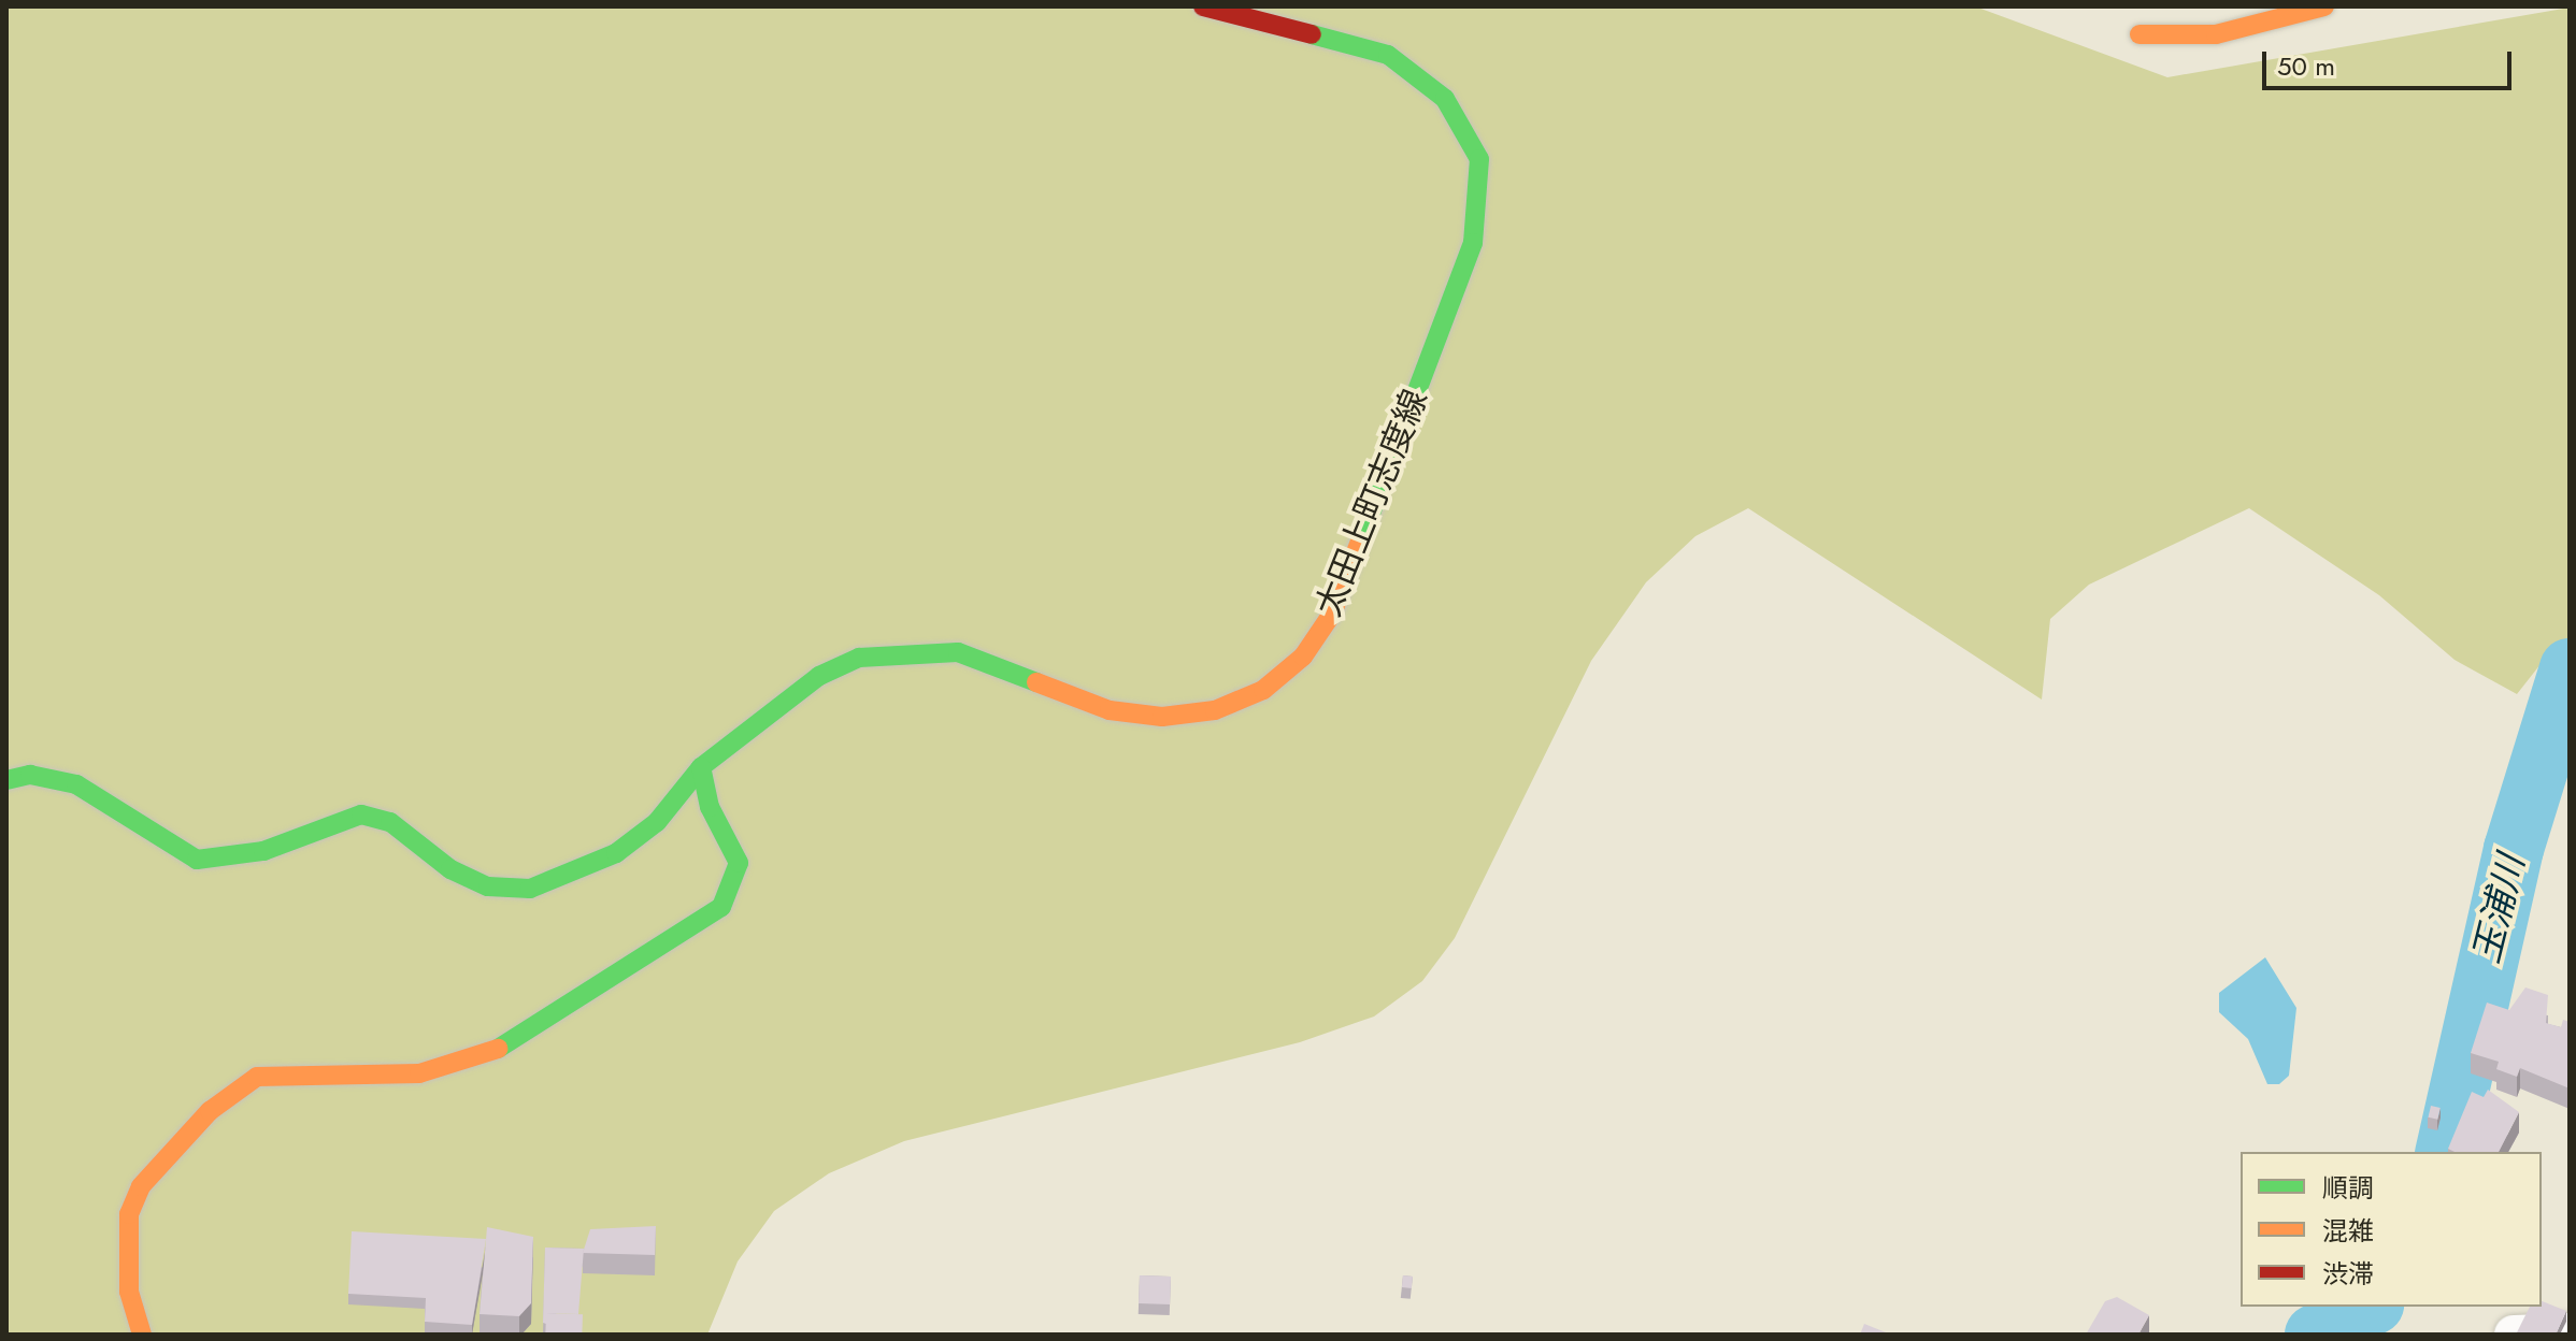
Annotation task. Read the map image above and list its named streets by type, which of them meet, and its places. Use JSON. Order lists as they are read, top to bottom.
{
  "streets": {
    "main road": ["太田上町志度線"]
  },
  "water": ["玉浦川"],
  "legend": ["順調", "混雑", "渋滞"],
  "scale_bar": "50 m"
}
